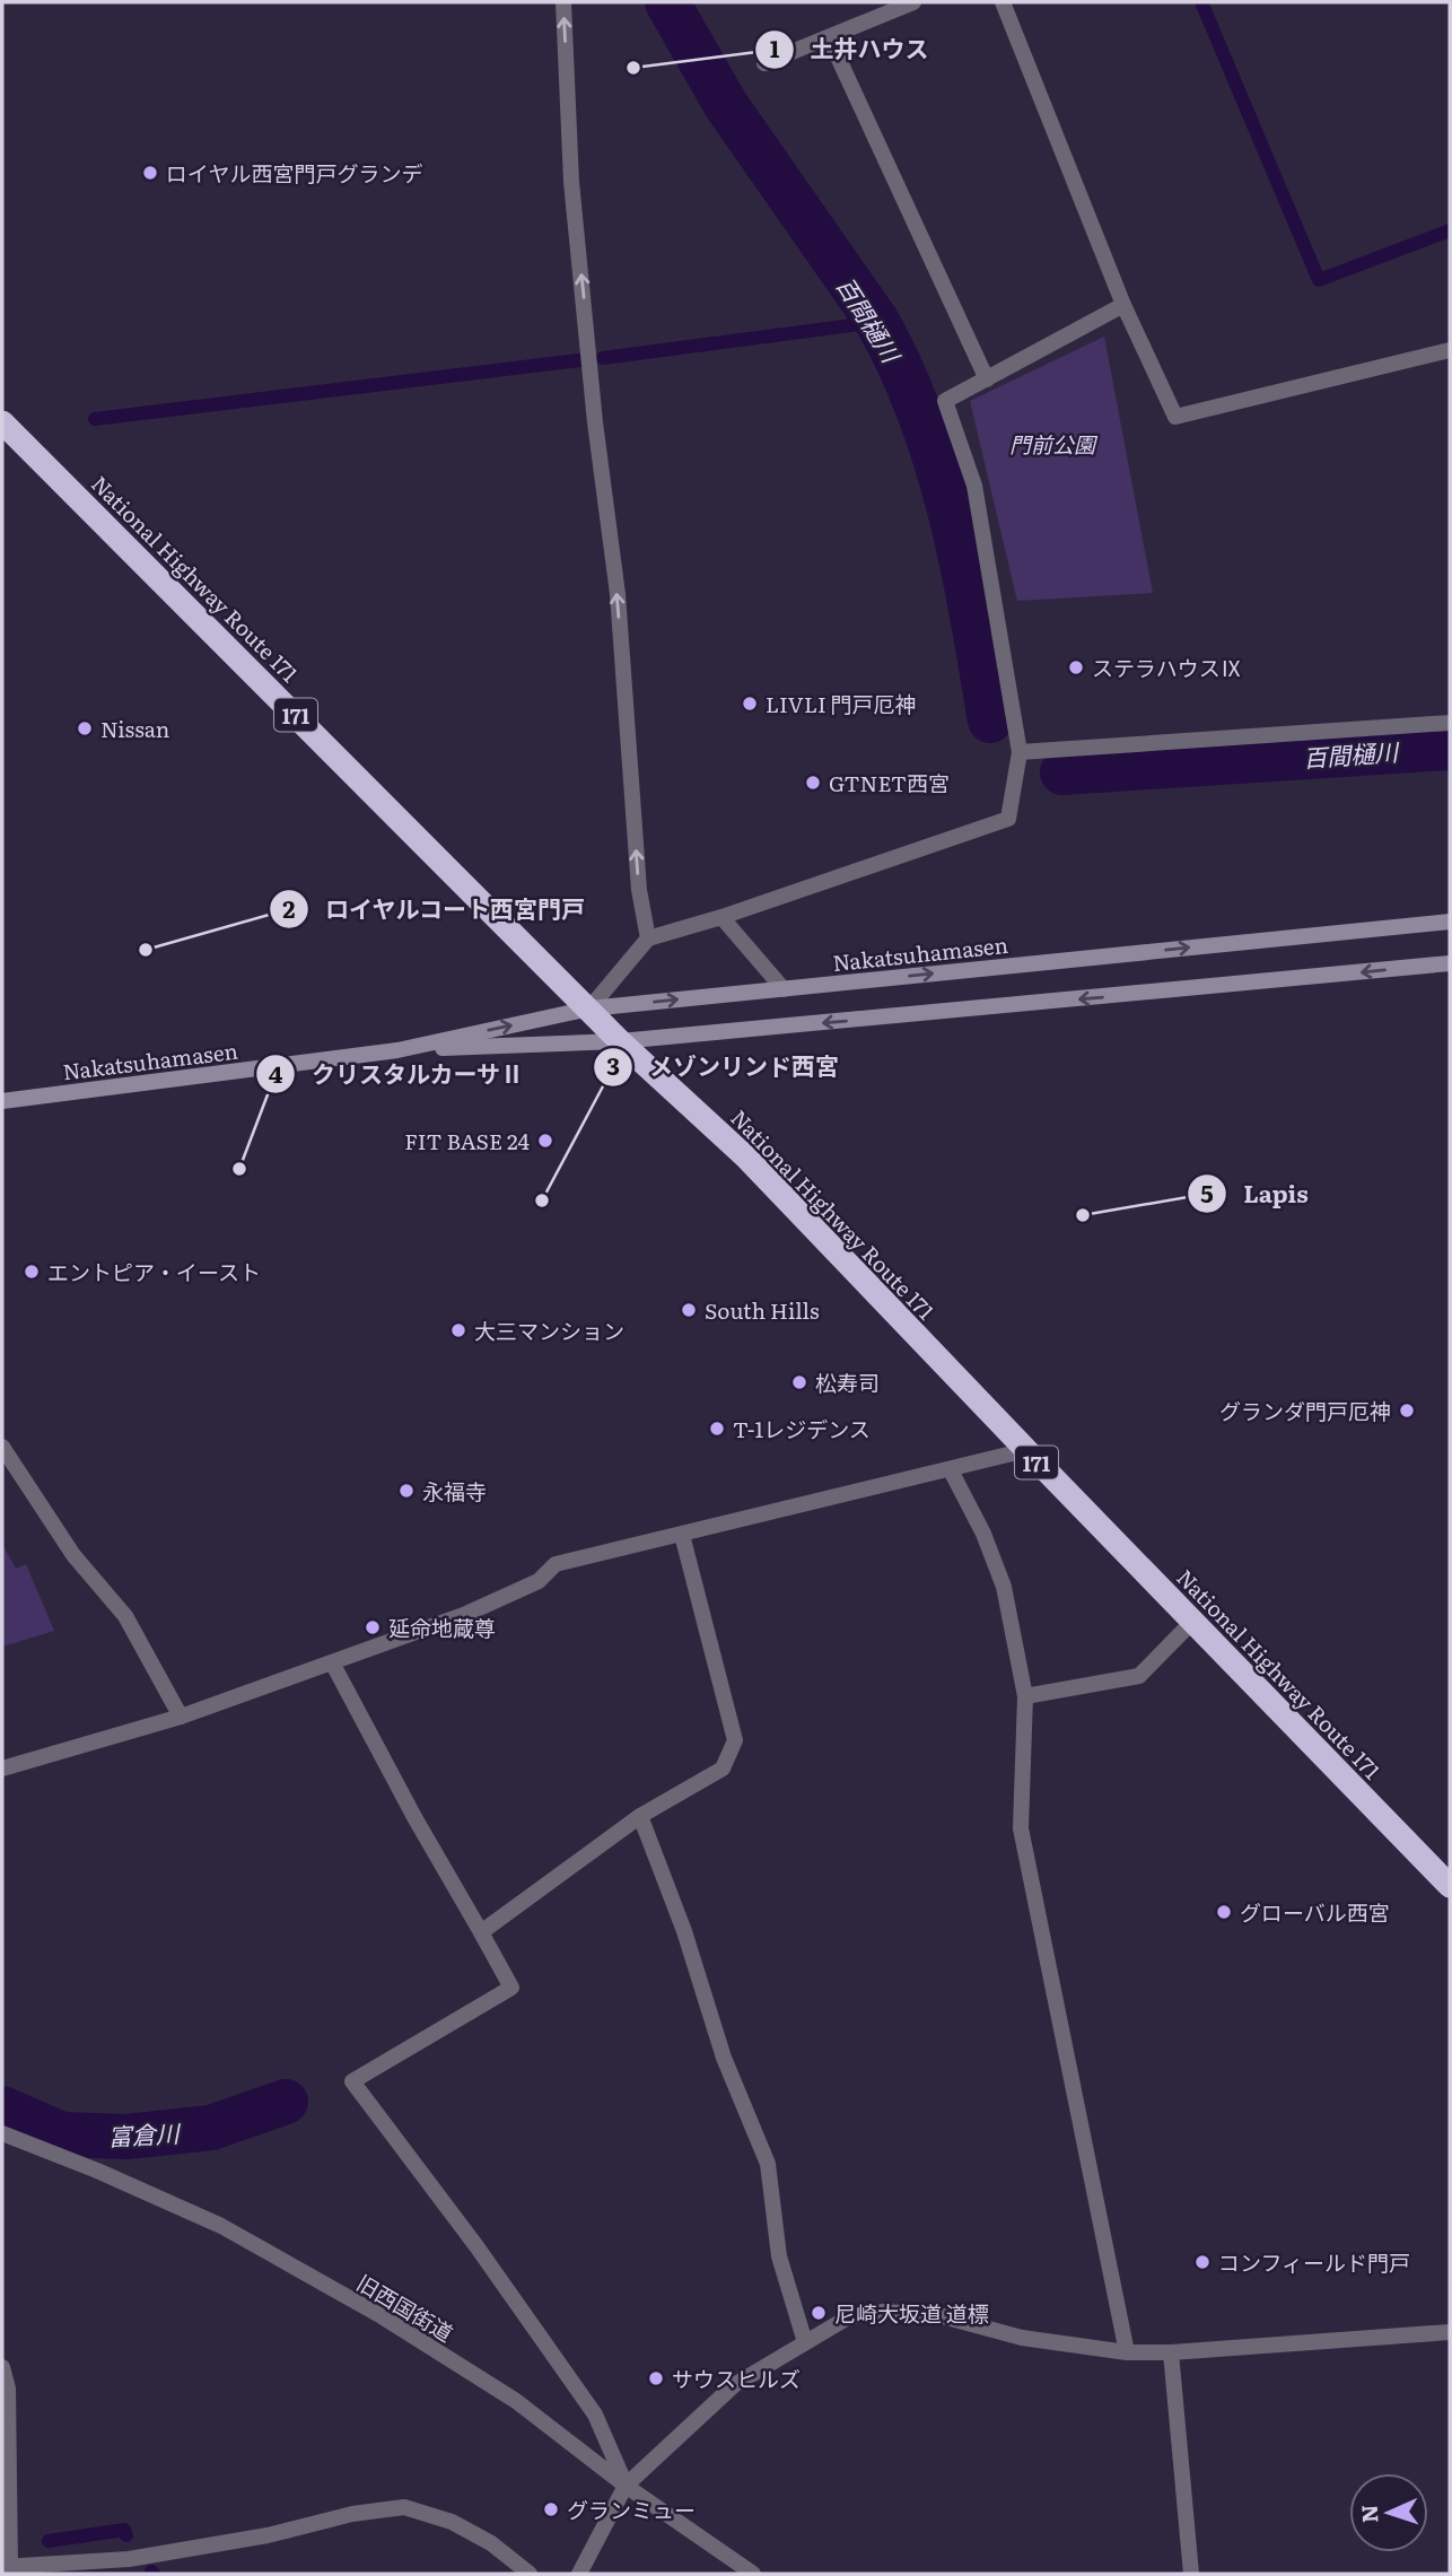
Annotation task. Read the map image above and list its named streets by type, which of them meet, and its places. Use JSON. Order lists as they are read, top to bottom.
{
  "streets": {
    "highway": ["National Highway Route 171", "171"],
    "street": ["Nakatsuhamasen", "旧西国街道"]
  },
  "crossings": [
    ["National Highway Route 171", "Nakatsuhamasen"]
  ],
  "water": ["百間樋川", "富倉川"],
  "parks": ["門前公園"],
  "places": [
    "土井ハウス",
    "ロイヤル西宮門戸グランデ",
    "ステラハウスⅨ",
    "LIVLI 門戸厄神",
    "Nissan",
    "GTNET西宮",
    "ロイヤルコート西宮門戸",
    "FIT BASE 24",
    "クリスタルカーサⅡ",
    "メゾンリンド西宮",
    "Lapis",
    "エントピア・イースト",
    "South Hills",
    "大三マンション",
    "松寿司",
    "グランダ門戸厄神",
    "T-1レジデンス",
    "永福寺",
    "延命地蔵尊",
    "グローバル西宮",
    "コンフィールド門戸",
    "尼崎大坂道 道標",
    "サウスヒルズ",
    "グランミュー"
  ],
  "north": "left"
}
